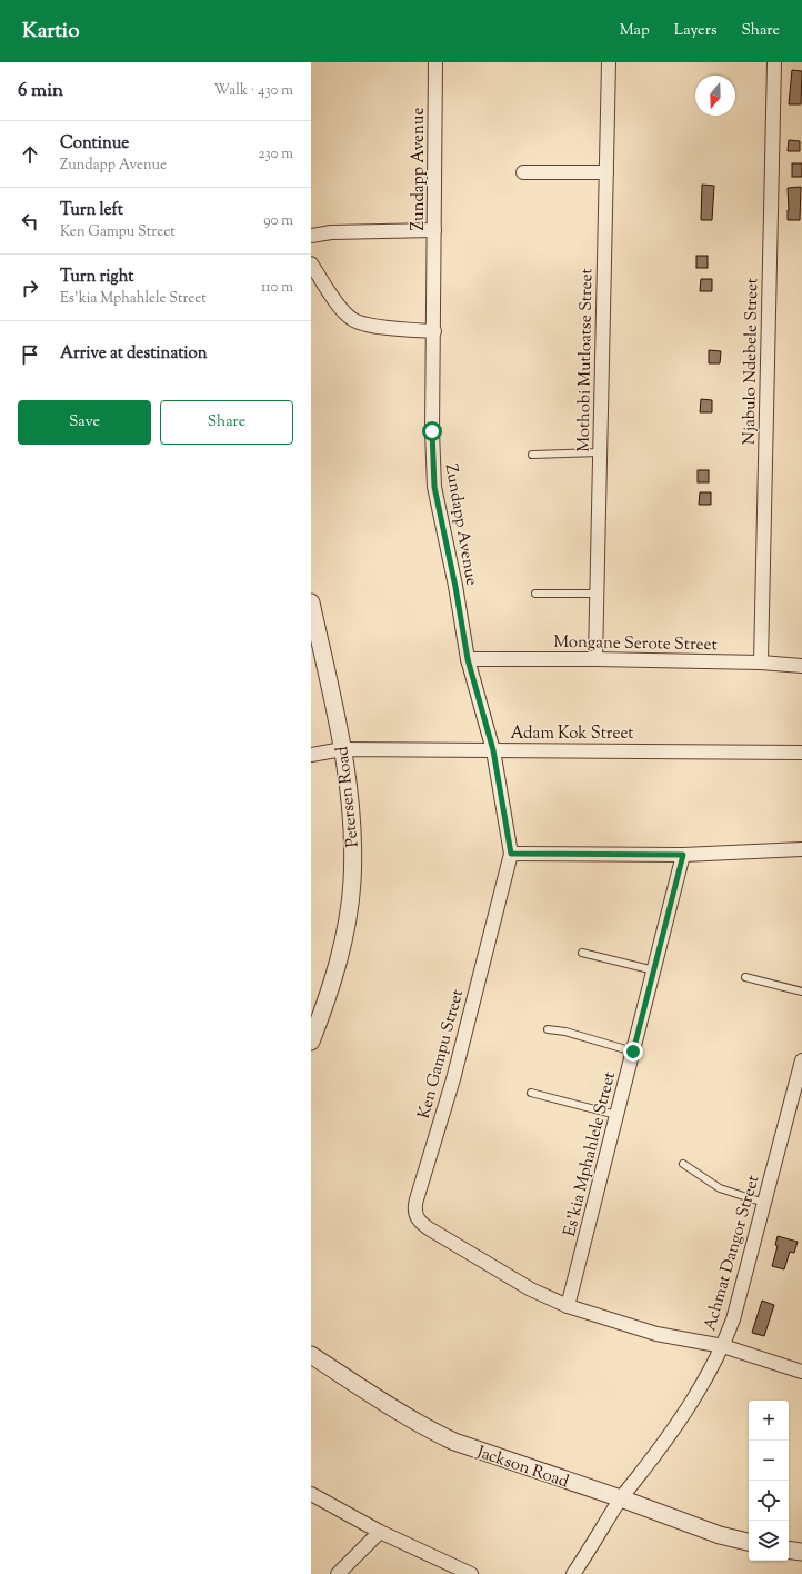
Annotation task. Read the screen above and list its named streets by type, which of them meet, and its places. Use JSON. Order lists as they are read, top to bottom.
{
  "streets": {
    "street": [
      "Zundapp Avenue",
      "Mothobi Mutloatse Street",
      "Njabulo Ndebele Street",
      "Mongane Serote Street",
      "Adam Kok Street",
      "Petersen Road",
      "Ken Gampu Street",
      "Es'kia Mphahlele Street",
      "Achmat Dangor Street",
      "Jackson Road"
    ]
  },
  "crossings": [
    ["Zundapp Avenue", "Mongane Serote Street"],
    ["Zundapp Avenue", "Adam Kok Street"],
    ["Zundapp Avenue", "Ken Gampu Street"],
    ["Mothobi Mutloatse Street", "Mongane Serote Street"],
    ["Njabulo Ndebele Street", "Mongane Serote Street"],
    ["Adam Kok Street", "Petersen Road"],
    ["Ken Gampu Street", "Es'kia Mphahlele Street"],
    ["Ken Gampu Street", "Achmat Dangor Street"],
    ["Achmat Dangor Street", "Jackson Road"]
  ],
  "north": "bottom",
  "page": {
    "header": "Kartio",
    "nav": ["Map", "Layers", "Share"],
    "heading": ["6 min", "Walk · 430 m"],
    "list": [
      ["Continue", "Zundapp Avenue", "230 m"],
      ["Turn left", "Ken Gampu Street", "90 m"],
      ["Turn right", "Es'kia Mphahlele Street", "110 m"],
      "Arrive at destination"
    ],
    "buttons": ["Save", "Share"],
    "map_buttons": ["+", "−"]
  }
}
